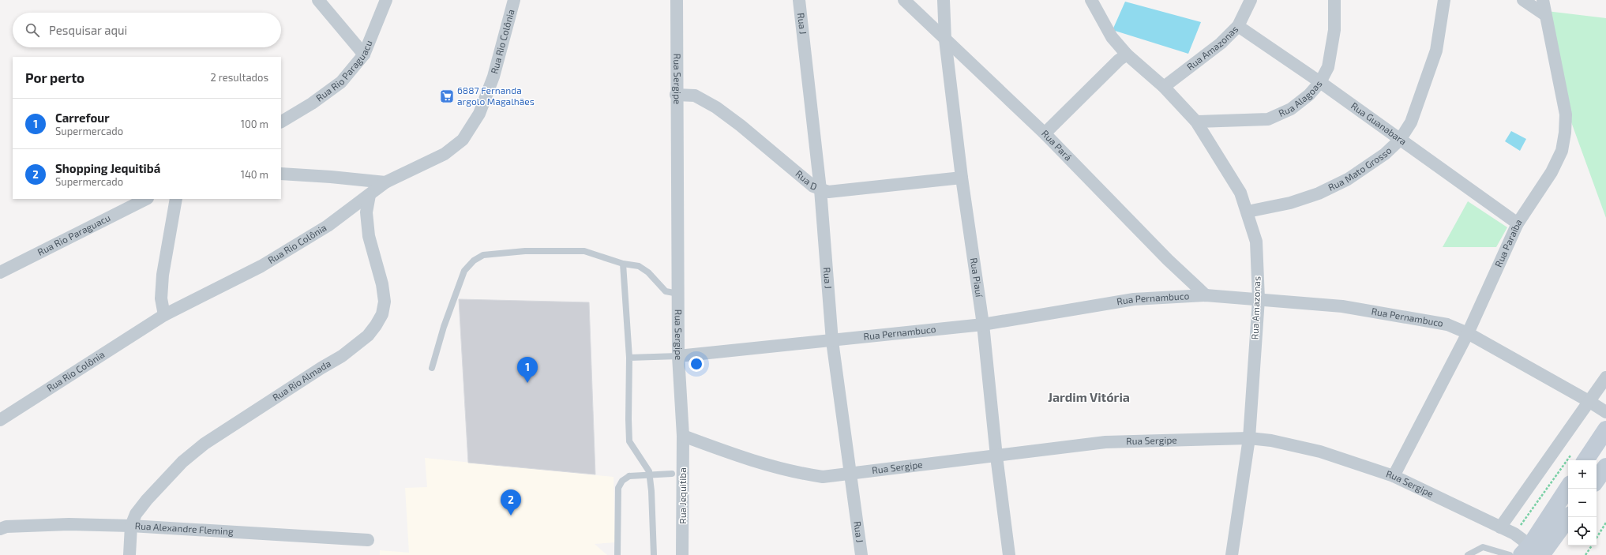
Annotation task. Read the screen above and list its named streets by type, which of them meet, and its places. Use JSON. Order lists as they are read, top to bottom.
{
  "streets": {
    "street": [
      "Rua J",
      "Rua Rio Colônia",
      "Rua Amazonas",
      "Rua Rio Paraguacu",
      "Rua Sergipe",
      "Rua Alagoas",
      "Rua Guanabara",
      "Rua Pará",
      "Rua Mato Grosso",
      "Rua D",
      "Rua Paraíba",
      "Rua Piauí",
      "Rua Pernambuco",
      "Rua Rio Almada",
      "Rua Jequitiba",
      "Rua Alexandre Fleming"
    ]
  },
  "crossings": [
    ["Rua J", "Rua Sergipe"],
    ["Rua J", "Rua D"],
    ["Rua J", "Rua Pernambuco"],
    ["Rua Rio Colônia", "Rua Rio Almada"],
    ["Rua Amazonas", "Rua Sergipe"],
    ["Rua Amazonas", "Rua Alagoas"],
    ["Rua Amazonas", "Rua Guanabara"],
    ["Rua Amazonas", "Rua Mato Grosso"],
    ["Rua Amazonas", "Rua Pernambuco"],
    ["Rua Sergipe", "Rua D"],
    ["Rua Sergipe", "Rua Paraíba"],
    ["Rua Sergipe", "Rua Piauí"],
    ["Rua Sergipe", "Rua Pernambuco"],
    ["Rua Sergipe", "Rua Jequitiba"],
    ["Rua Alagoas", "Rua Guanabara"],
    ["Rua Guanabara", "Rua Mato Grosso"],
    ["Rua Guanabara", "Rua Paraíba"],
    ["Rua Pará", "Rua Piauí"],
    ["Rua Pará", "Rua Pernambuco"],
    ["Rua D", "Rua Piauí"],
    ["Rua Paraíba", "Rua Pernambuco"],
    ["Rua Piauí", "Rua Pernambuco"],
    ["Rua Rio Almada", "Rua Alexandre Fleming"]
  ],
  "districts": ["Jardim Vitória"],
  "places": {
    "supermarket": ["6887 Fernanda argolo Magalhães"]
  },
  "page": {
    "search": "Pesquisar aqui",
    "heading": ["Por perto", "2 resultados"],
    "list": [
      {
        "mark": "1",
        "name": "Carrefour",
        "note": "Supermercado",
        "value": "100 m"
      },
      {
        "mark": "2",
        "name": "Shopping Jequitibá",
        "note": "Supermercado",
        "value": "140 m"
      }
    ],
    "pins": ["1", "2"],
    "map_buttons": ["+", "−"]
  }
}
